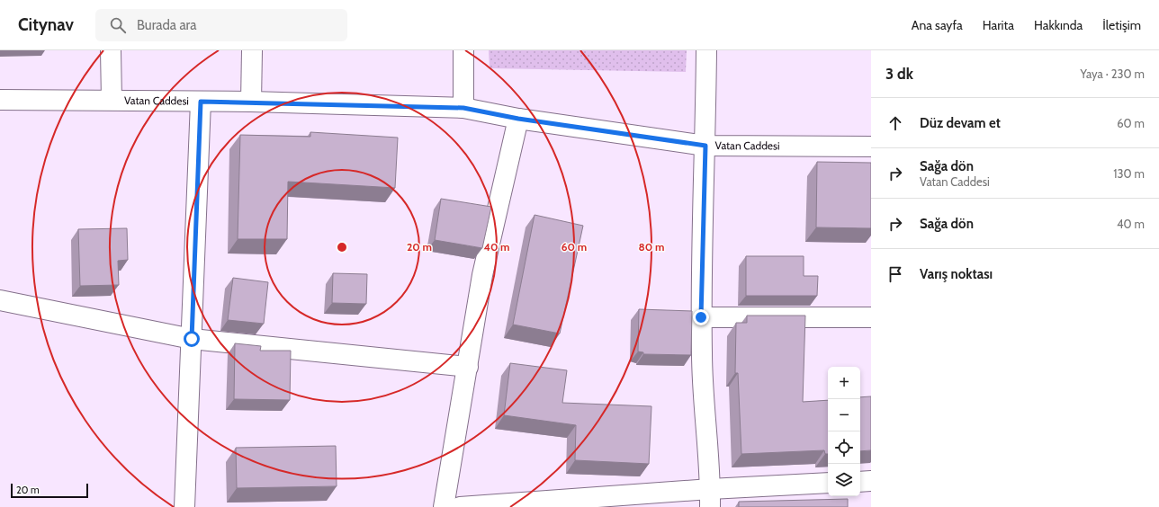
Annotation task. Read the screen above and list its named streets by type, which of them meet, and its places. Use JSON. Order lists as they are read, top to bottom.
{
  "streets": {
    "street": ["Vatan Caddesi"]
  },
  "scale_bar": "20 m",
  "page": {
    "header": "Citynav",
    "search": "Burada ara",
    "nav": [
      "Ana sayfa",
      "Harita",
      "Hakkında",
      "İletişim"
    ],
    "heading": ["3 dk", "Yaya · 230 m"],
    "list": [
      ["Düz devam et", "60 m"],
      ["Sağa dön", "Vatan Caddesi", "130 m"],
      ["Sağa dön", "40 m"],
      "Varış noktası"
    ],
    "map_buttons": ["+", "−"],
    "scale": "20 m"
  },
  "rings": [
    "20 m",
    "40 m",
    "60 m",
    "80 m"
  ]
}
